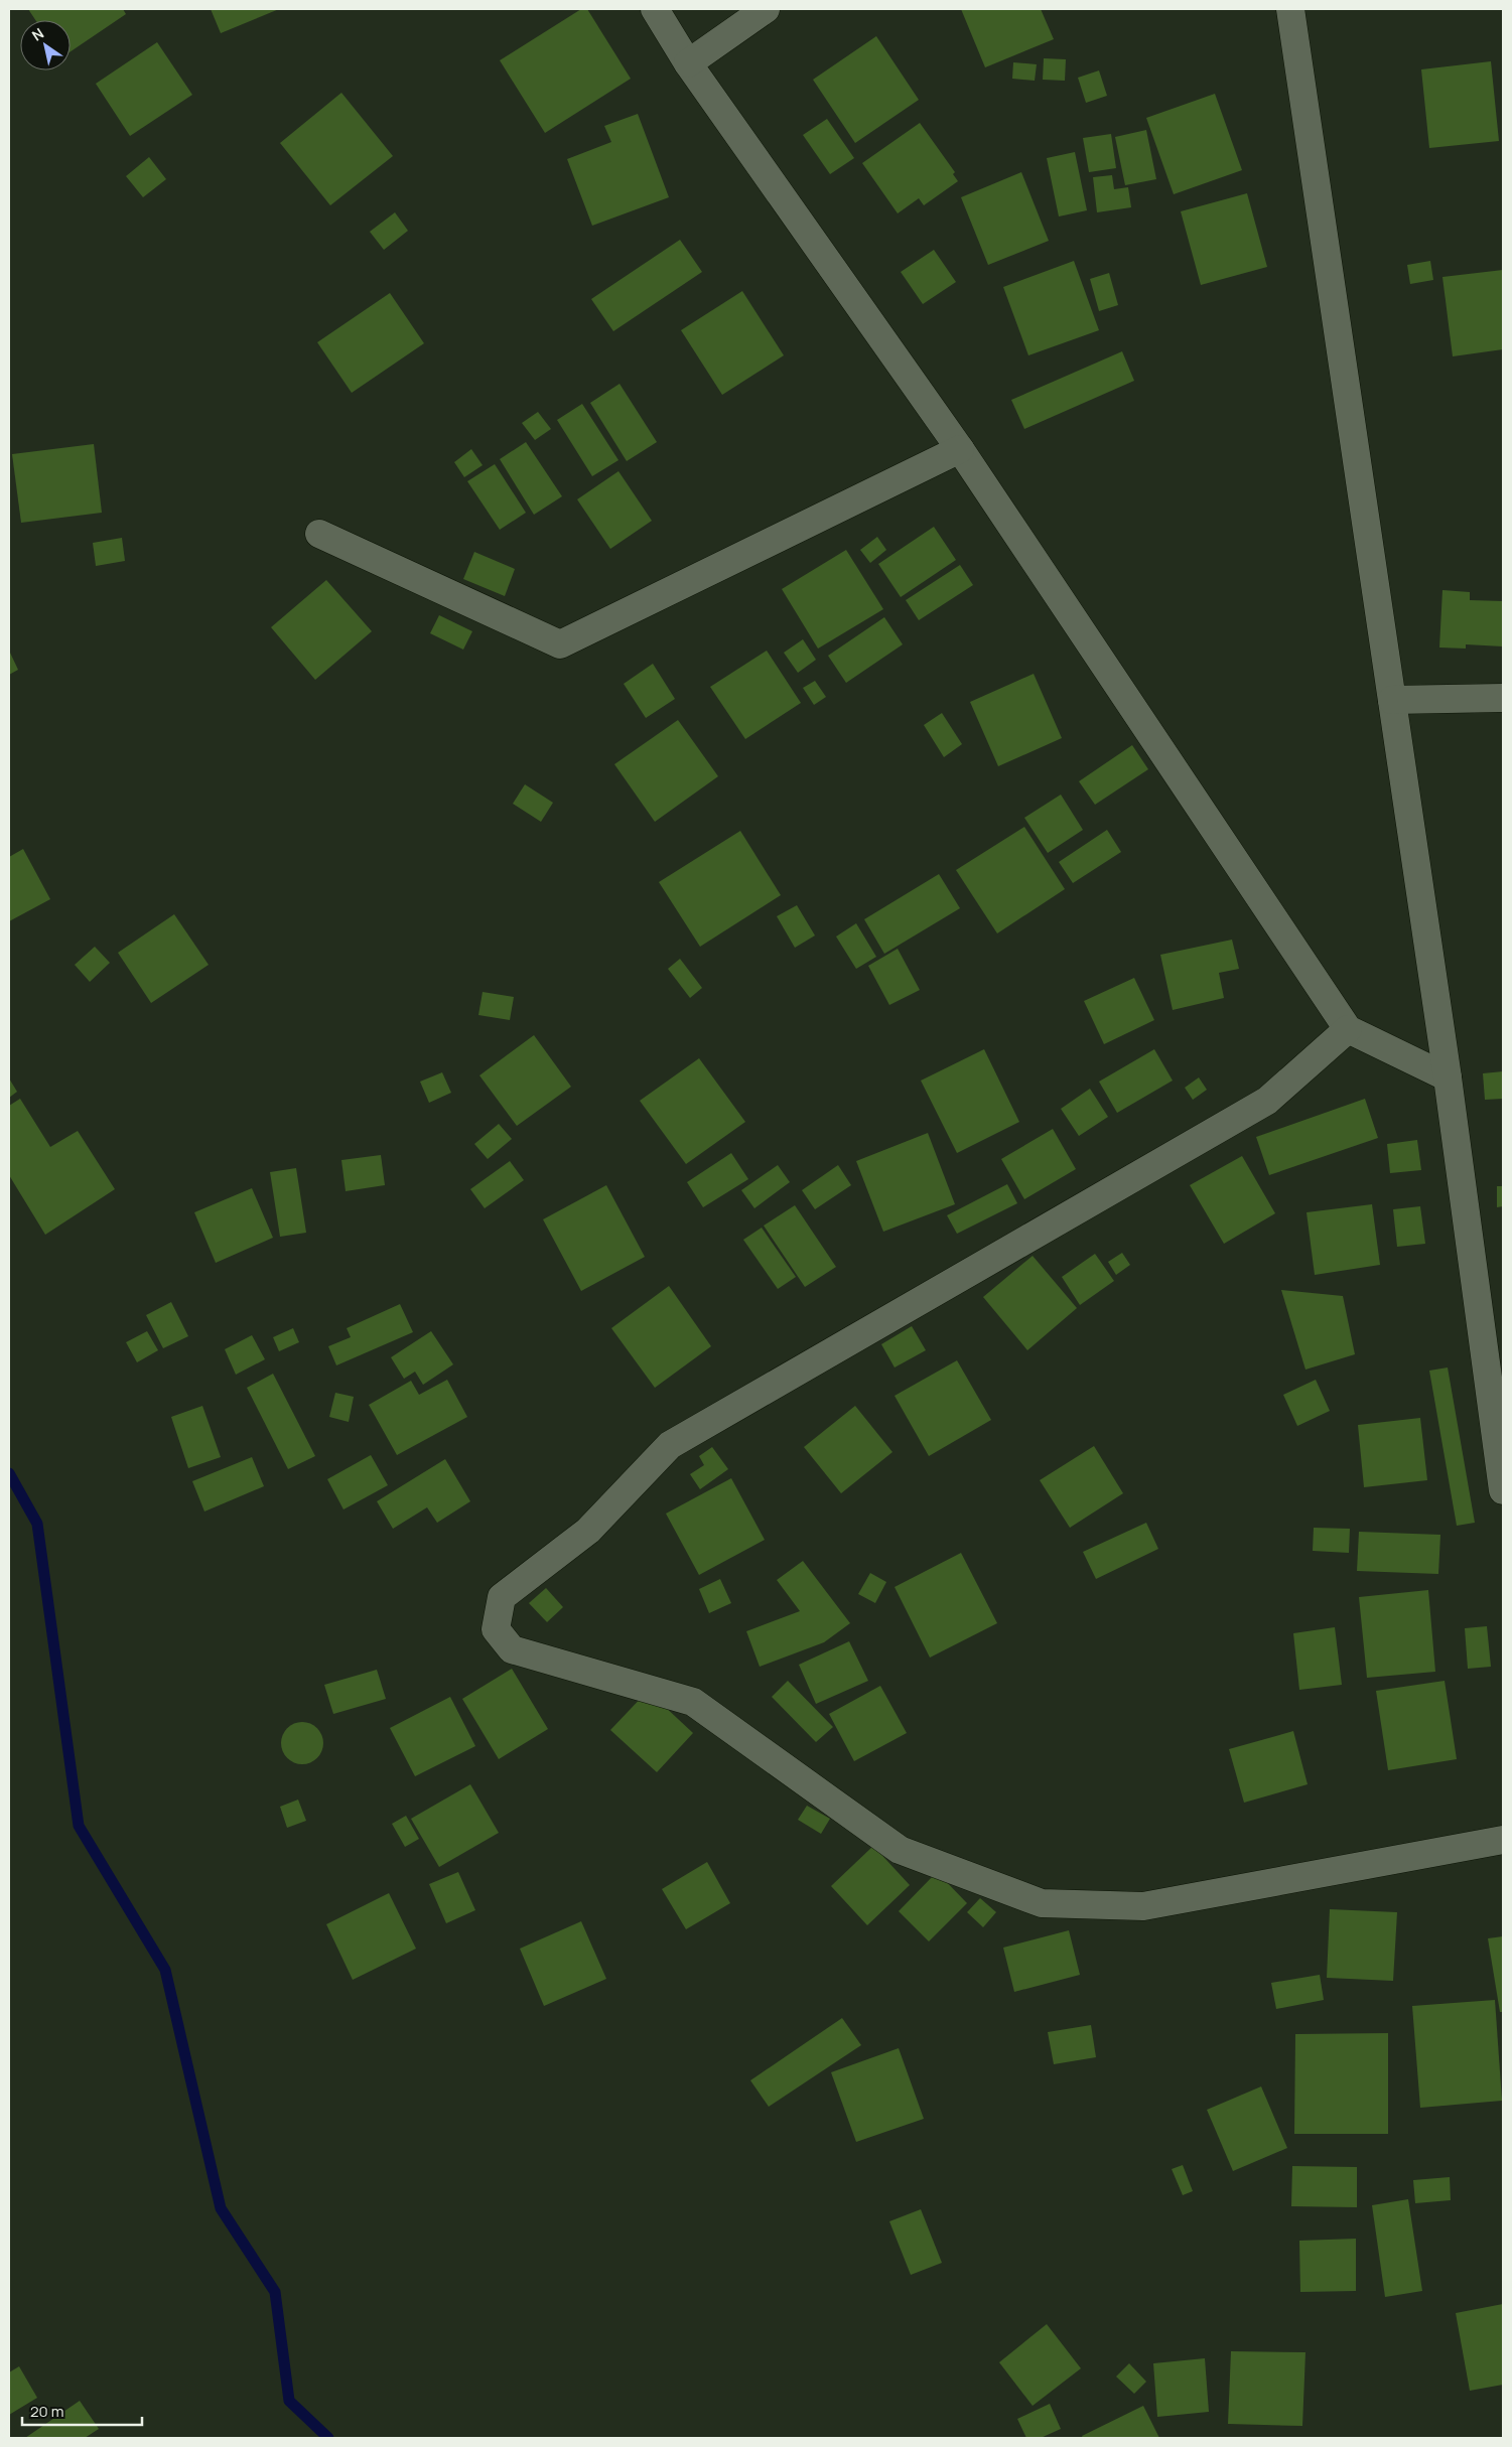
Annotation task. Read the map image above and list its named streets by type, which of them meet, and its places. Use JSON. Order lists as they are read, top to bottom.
{
  "scale_bar": "20 m",
  "north": "top left"
}
